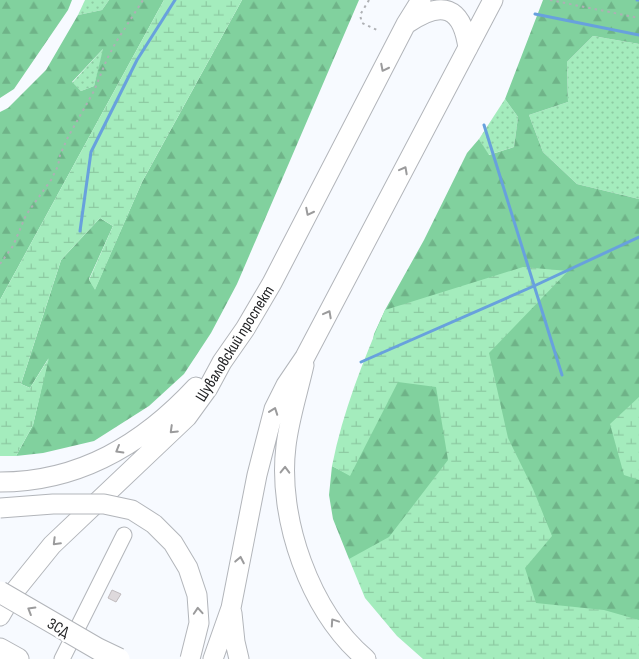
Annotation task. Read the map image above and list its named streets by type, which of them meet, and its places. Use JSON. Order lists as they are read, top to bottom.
{
  "streets": {
    "highway": ["ЗСД"],
    "main road": ["Шуваловский проспект"]
  },
  "one_way": ["ЗСД"]
}
